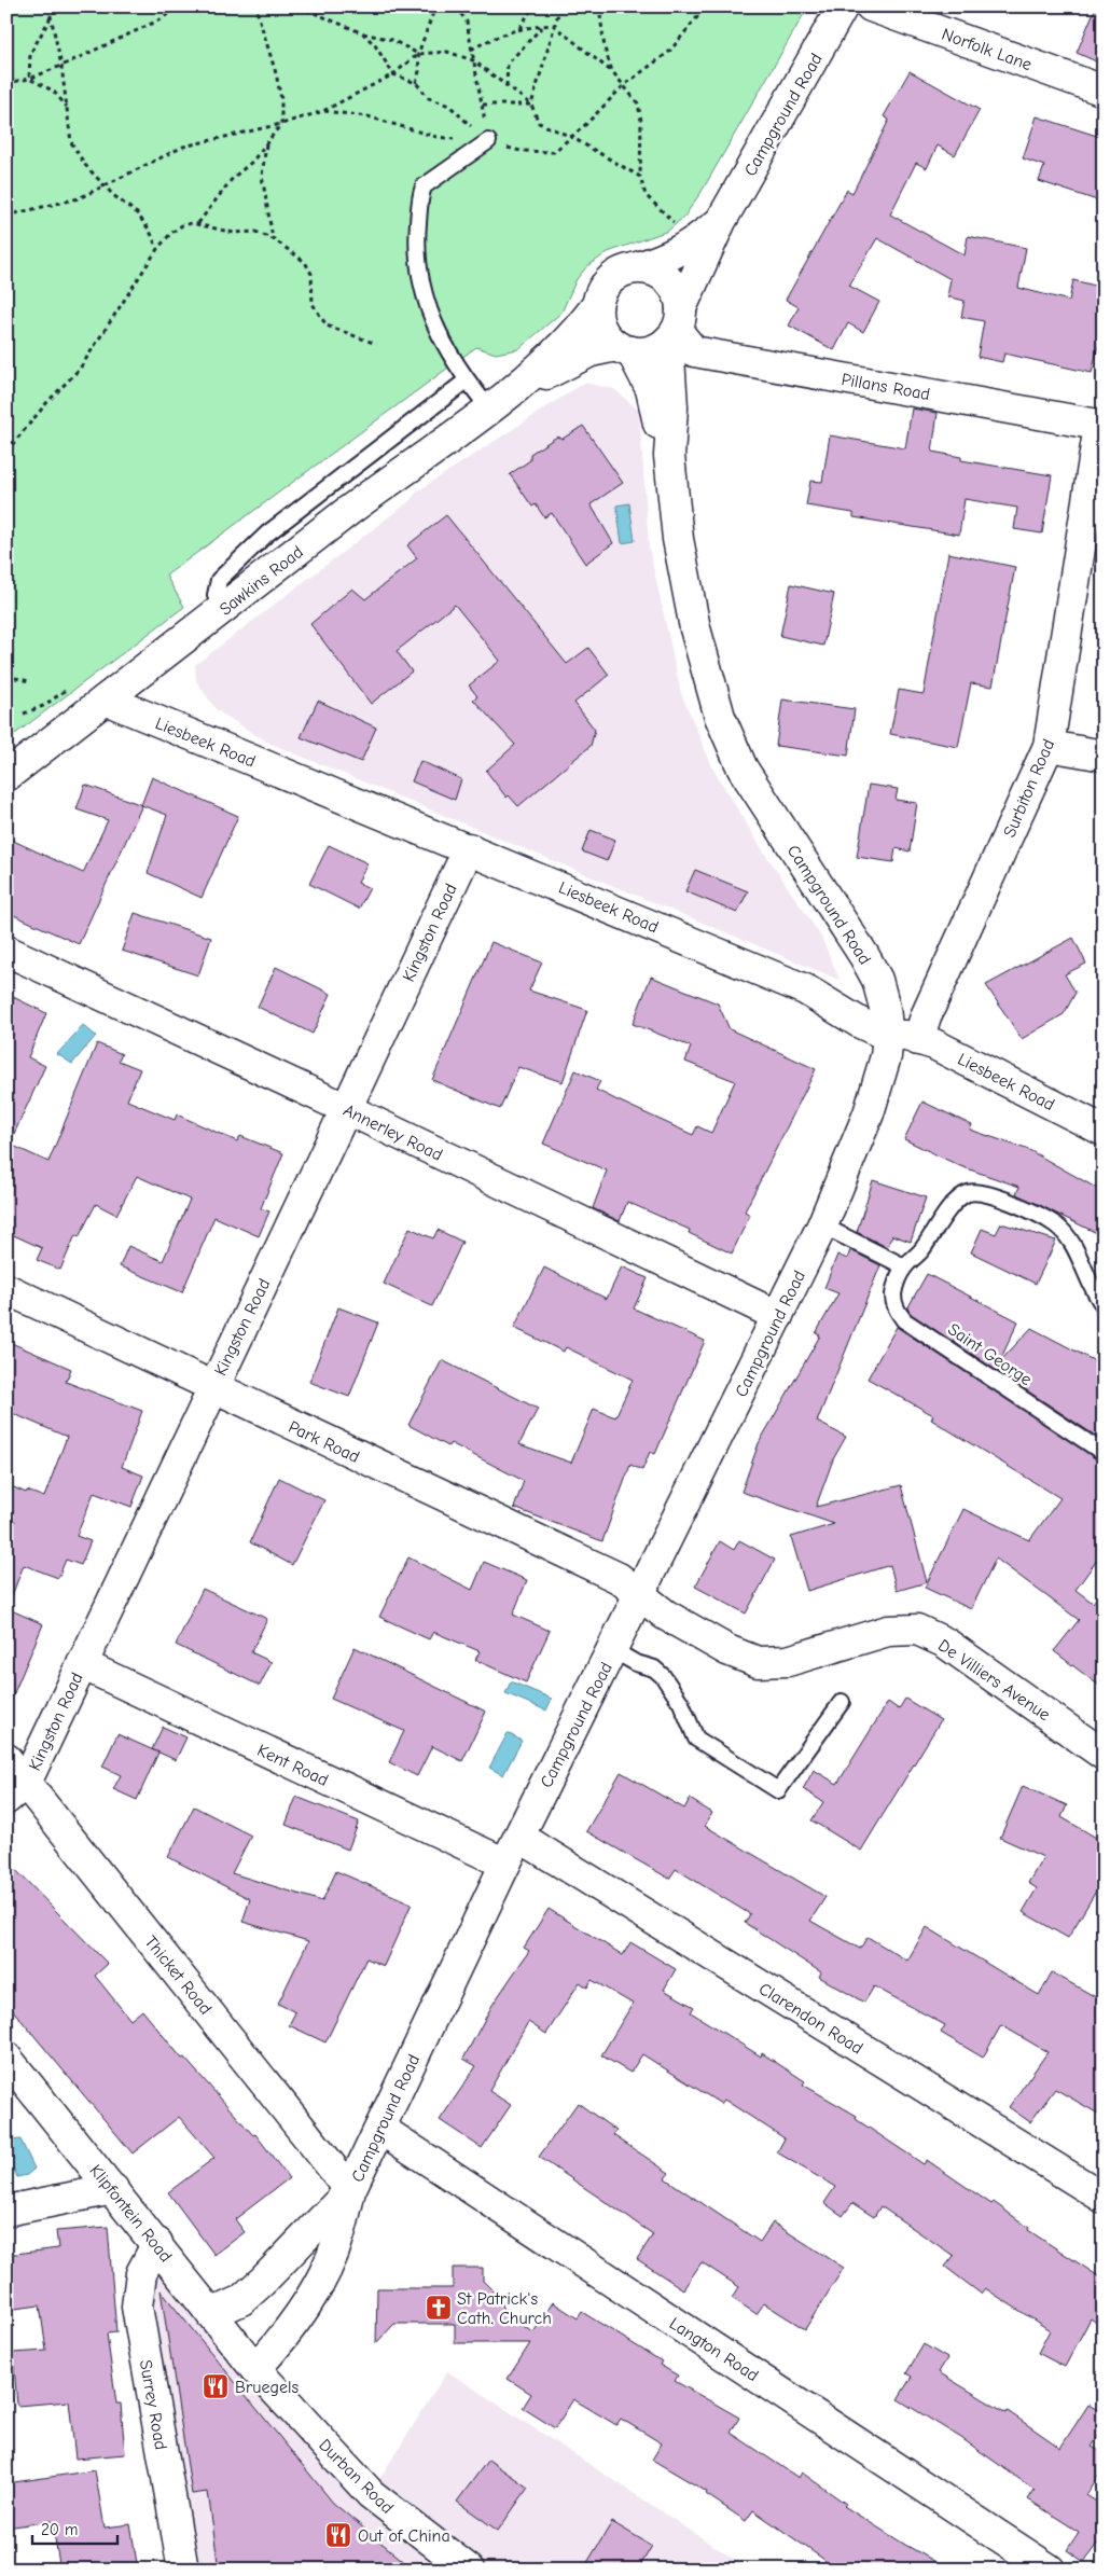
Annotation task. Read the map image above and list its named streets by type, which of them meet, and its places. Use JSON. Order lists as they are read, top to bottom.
{
  "streets": {
    "street": [
      "Norfolk Lane",
      "Campground Road",
      "Pillans Road",
      "Sawkins Road",
      "Liesbeek Road",
      "Surbiton Road",
      "Kingston Road",
      "Annerley Road",
      "Park Road",
      "De Villiers Avenue",
      "Kent Road",
      "Thicket Road",
      "Clarendon Road",
      "Klipfontein Road",
      "Langton Road",
      "Surrey Road",
      "Durban Road"
    ],
    "lane": ["Saint George"]
  },
  "crossings": [
    ["Campground Road", "Pillans Road"],
    ["Campground Road", "Sawkins Road"],
    ["Campground Road", "Liesbeek Road"],
    ["Campground Road", "Annerley Road"],
    ["Campground Road", "Park Road"],
    ["Campground Road", "De Villiers Avenue"],
    ["Campground Road", "Kent Road"],
    ["Campground Road", "Thicket Road"],
    ["Campground Road", "Clarendon Road"],
    ["Campground Road", "Klipfontein Road"],
    ["Campground Road", "Langton Road"],
    ["Campground Road", "Durban Road"],
    ["Pillans Road", "Sawkins Road"],
    ["Pillans Road", "Surbiton Road"],
    ["Sawkins Road", "Liesbeek Road"],
    ["Liesbeek Road", "Surbiton Road"],
    ["Liesbeek Road", "Kingston Road"],
    ["Kingston Road", "Annerley Road"],
    ["Kingston Road", "Park Road"],
    ["Kingston Road", "Kent Road"],
    ["Kingston Road", "Thicket Road"],
    ["Park Road", "De Villiers Avenue"],
    ["Klipfontein Road", "Surrey Road"],
    ["Klipfontein Road", "Durban Road"]
  ],
  "places": {
    "church": ["St Patrick's Cath. Church"],
    "restaurant": ["Bruegels", "Out of China"]
  },
  "scale_bar": "20 m"
}
